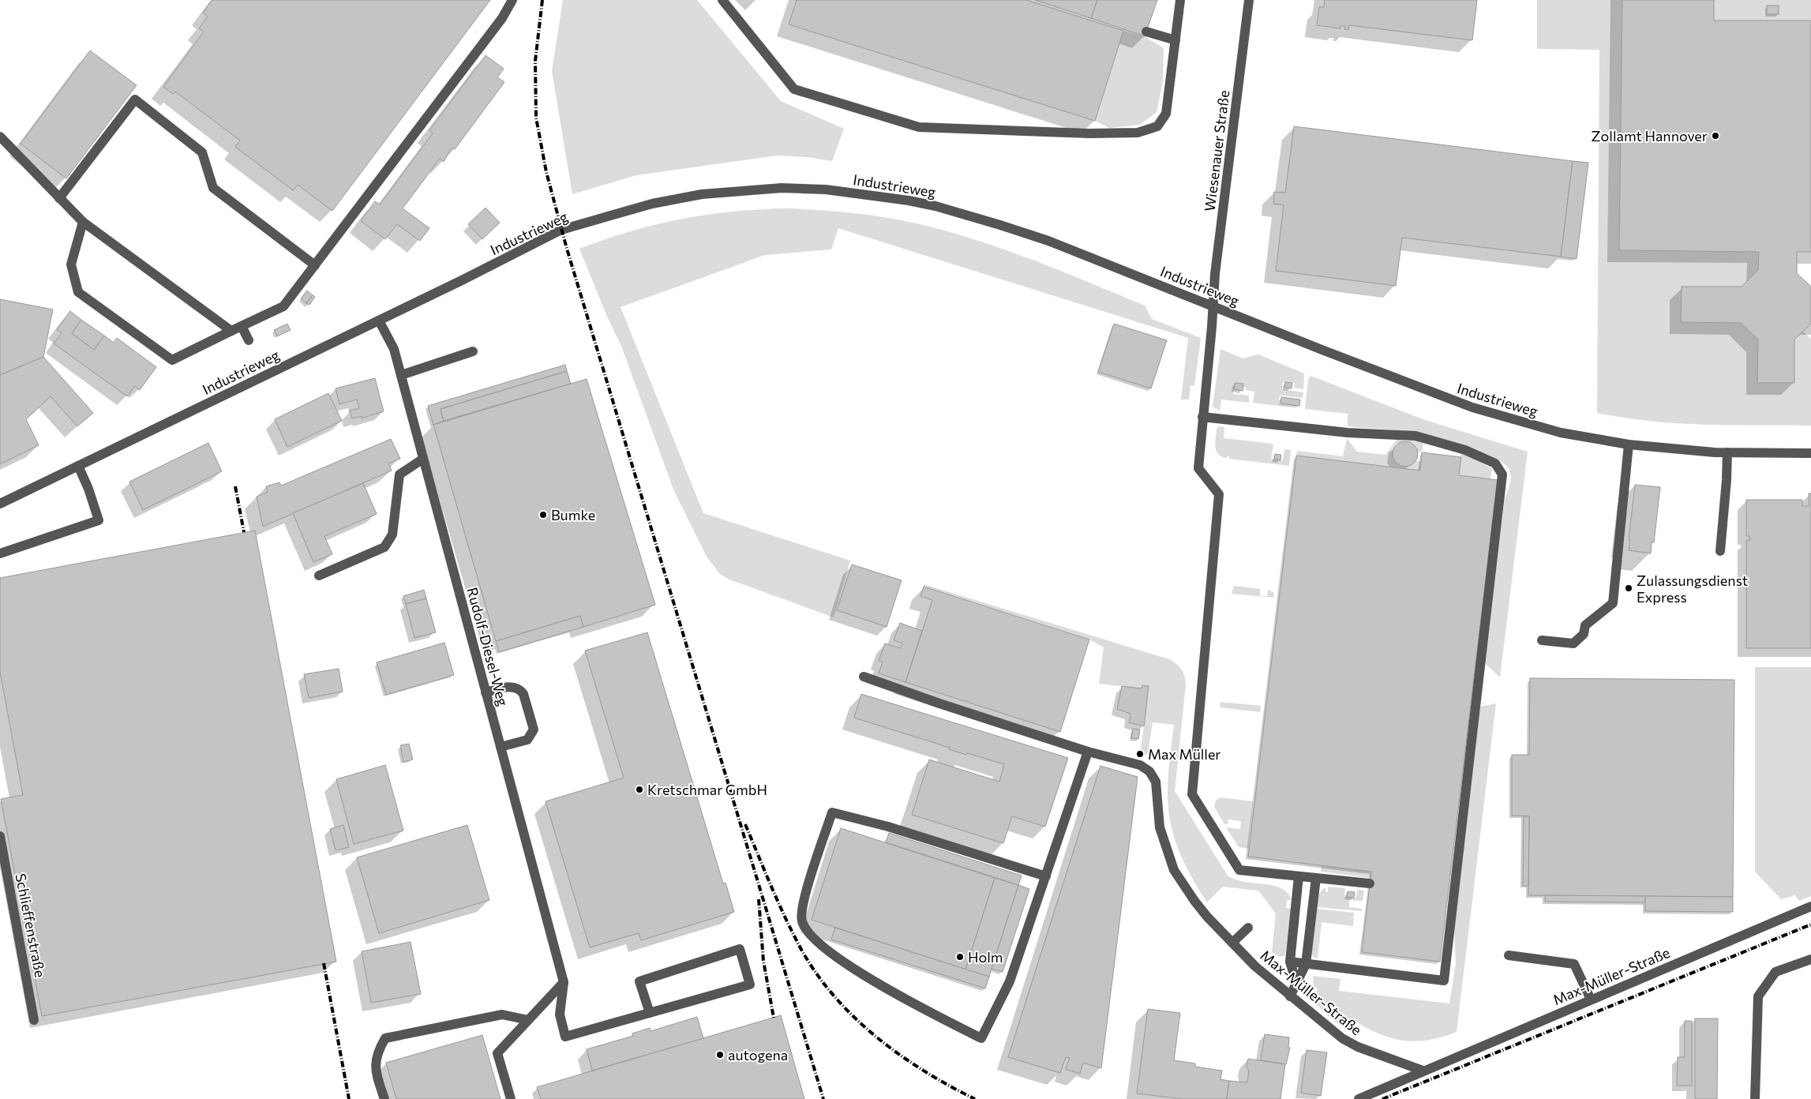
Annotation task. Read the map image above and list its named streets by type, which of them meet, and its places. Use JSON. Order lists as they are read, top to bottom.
{
  "streets": {
    "street": [
      "Wiesenauer Straße",
      "Industrieweg",
      "Rudolf-Diesel-Weg",
      "Schlieffenstraße",
      "Max-Müller-Straße"
    ]
  },
  "crossings": [
    ["Wiesenauer Straße", "Industrieweg"],
    ["Industrieweg", "Rudolf-Diesel-Weg"]
  ],
  "places": [
    "Zollamt Hannover",
    "Bumke",
    "Zulassungsdienst Express",
    "Max Müller",
    "Kretschmar GmbH",
    "Holm",
    "autogena"
  ]
}
